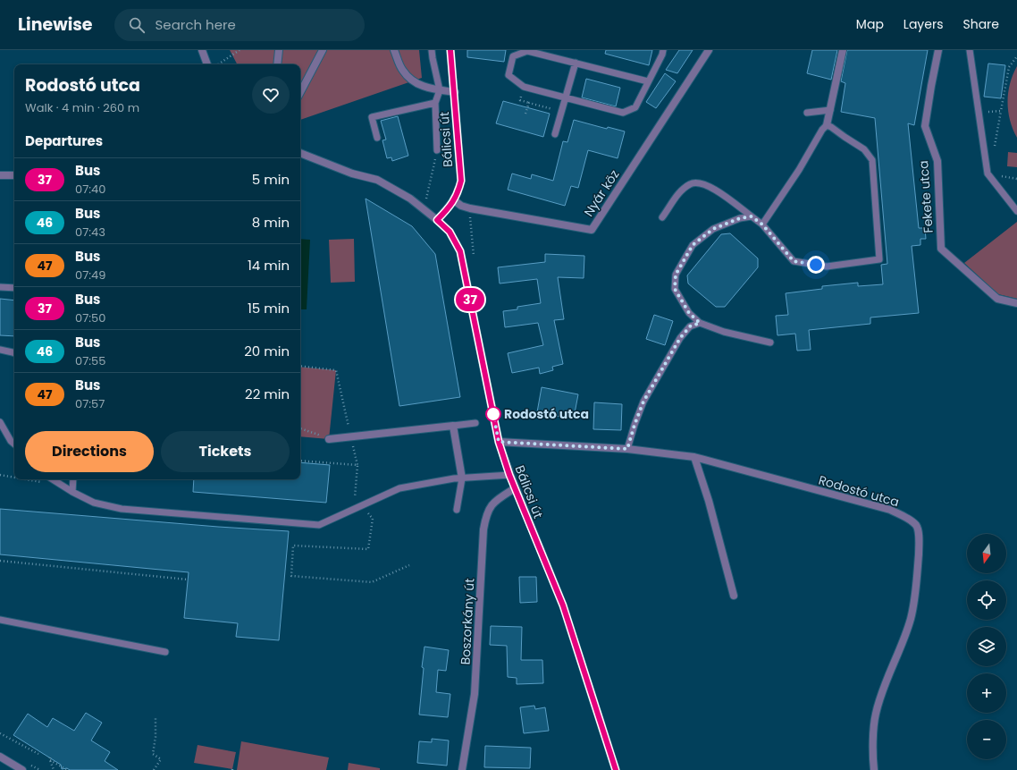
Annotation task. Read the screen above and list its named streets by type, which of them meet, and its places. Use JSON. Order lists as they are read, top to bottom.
{
  "streets": {
    "street": [
      "Bálicsi út",
      "Nyár köz",
      "Fekete utca",
      "Rodostó utca",
      "Boszorkány út"
    ]
  },
  "crossings": [
    ["Bálicsi út", "Nyár köz"],
    ["Bálicsi út", "Rodostó utca"],
    ["Bálicsi út", "Boszorkány út"]
  ],
  "places": ["Rodostó utca"],
  "lines": ["bus line 37"],
  "north": "bottom",
  "page": {
    "header": "Linewise",
    "search": "Search here",
    "nav": ["Map", "Layers", "Share"],
    "on_map": "37",
    "heading": [
      ["Rodostó utca", "Walk · 4 min · 260 m"],
      "Departures"
    ],
    "list": [
      {
        "mark": "37",
        "name": "Bus",
        "note": "07:40",
        "value": "5 min"
      },
      {
        "mark": "46",
        "name": "Bus",
        "note": "07:43",
        "value": "8 min"
      },
      {
        "mark": "47",
        "name": "Bus",
        "note": "07:49",
        "value": "14 min"
      },
      {
        "mark": "37",
        "name": "Bus",
        "note": "07:50",
        "value": "15 min"
      },
      {
        "mark": "46",
        "name": "Bus",
        "note": "07:55",
        "value": "20 min"
      },
      {
        "mark": "47",
        "name": "Bus",
        "note": "07:57",
        "value": "22 min"
      }
    ],
    "buttons": ["Directions", "Tickets"],
    "map_buttons": ["+", "−"]
  }
}
